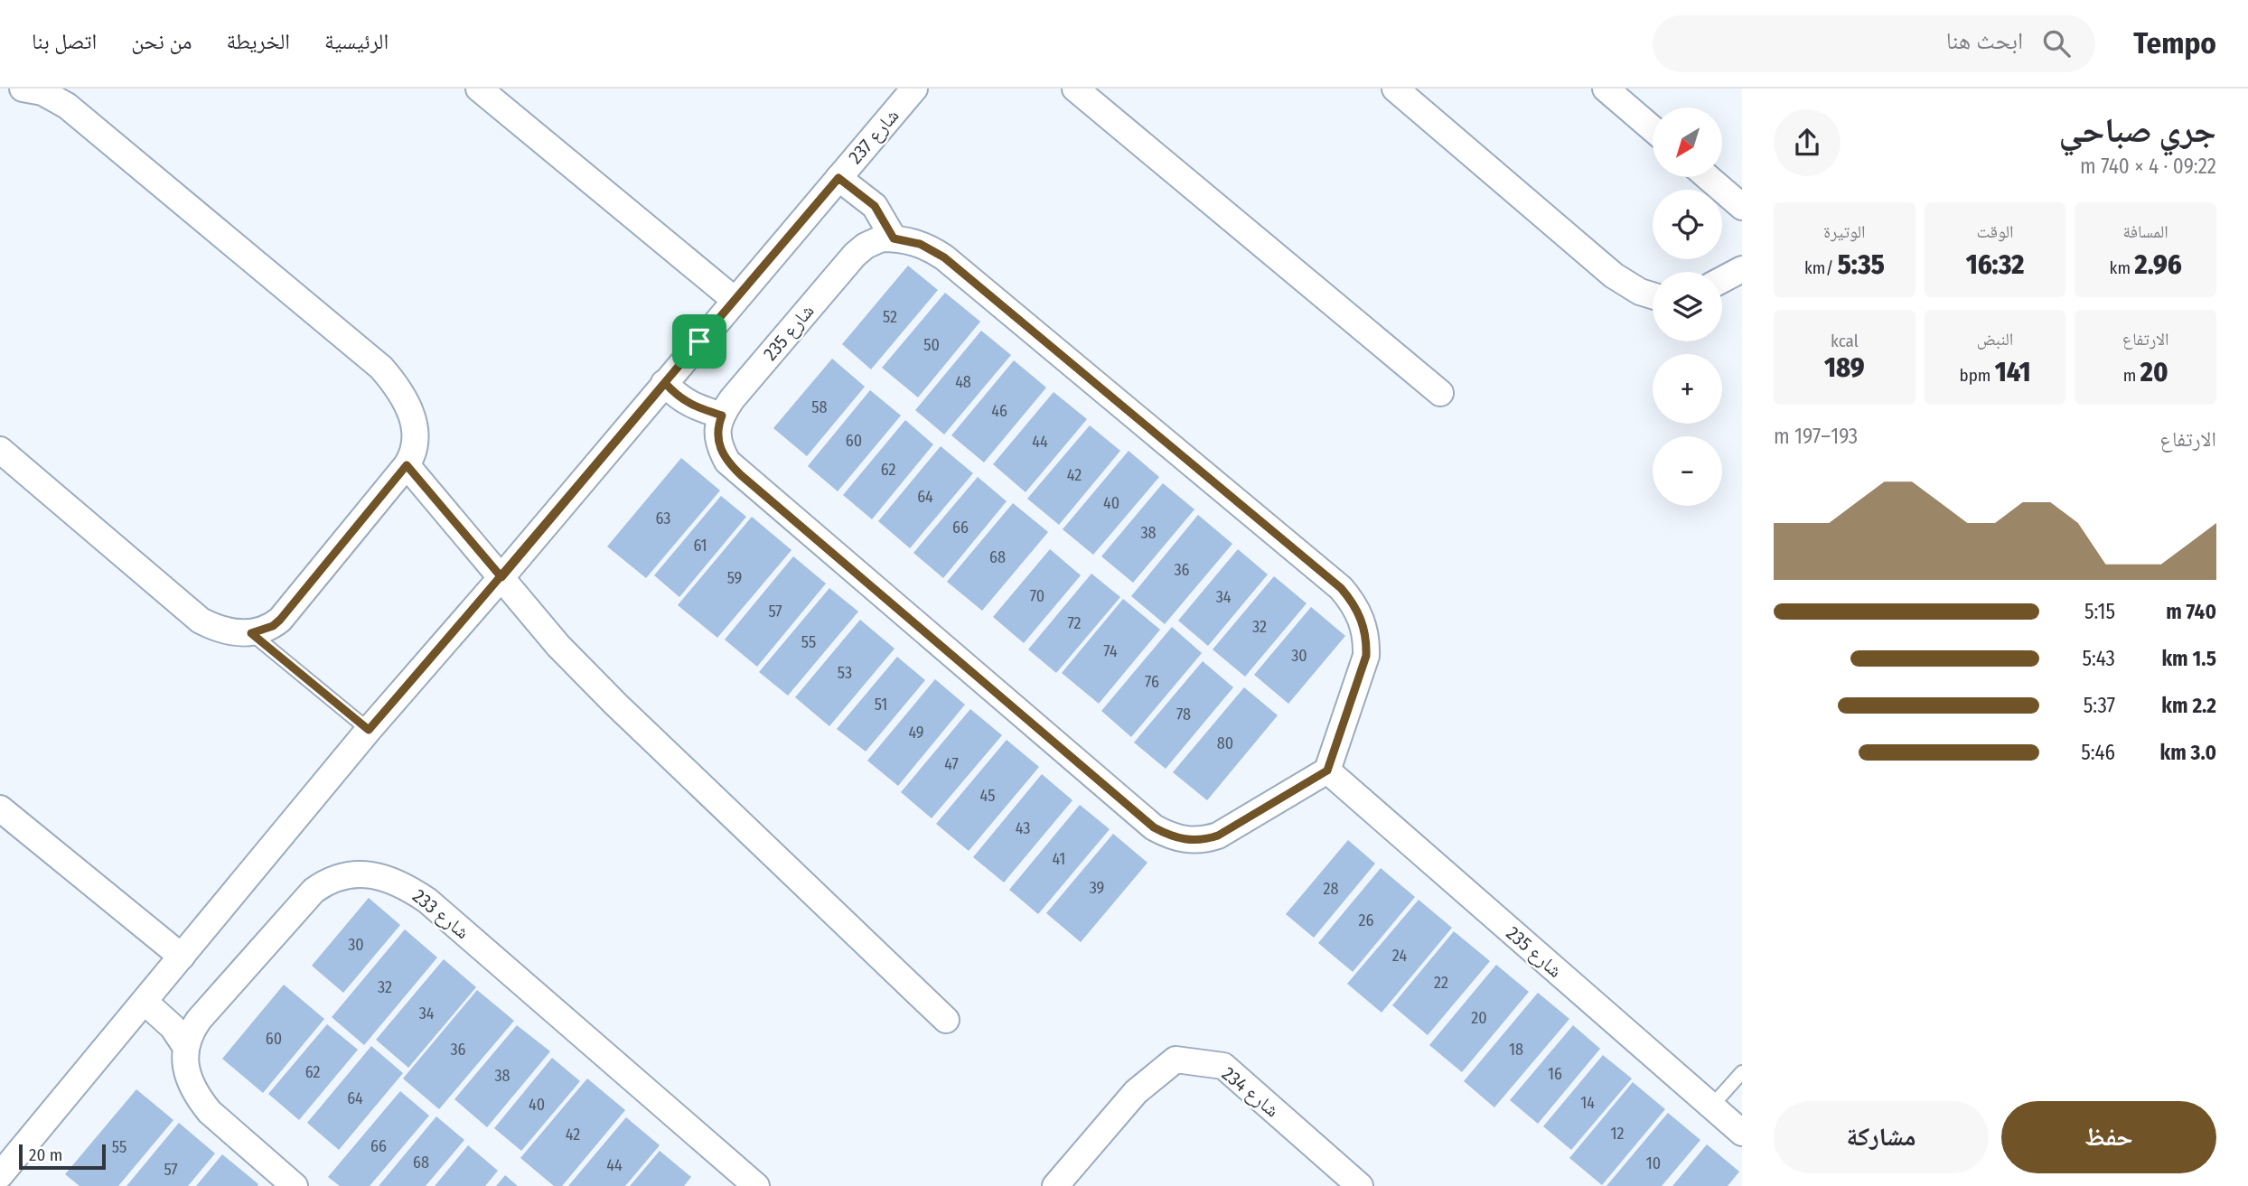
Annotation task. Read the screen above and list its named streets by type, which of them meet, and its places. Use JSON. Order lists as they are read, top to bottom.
{
  "streets": {
    "street": [
      "شارع 237",
      "شارع 235",
      "شارع 233",
      "شارع 234"
    ]
  },
  "house_numbers": [
    "52",
    "50",
    "48",
    "58",
    "46",
    "60",
    "44",
    "62",
    "42",
    "64",
    "40",
    "63",
    "66",
    "38",
    "61",
    "68",
    "36",
    "59",
    "70",
    "34",
    "57",
    "72",
    "32",
    "55",
    "74",
    "30",
    "53",
    "76",
    "51",
    "78",
    "49",
    "80",
    "47",
    "45",
    "43",
    "41",
    "39",
    "28",
    "26",
    "30",
    "24",
    "22",
    "32",
    "34",
    "20",
    "60",
    "36",
    "18",
    "62",
    "16",
    "38",
    "64",
    "14",
    "40",
    "12",
    "42",
    "66",
    "55",
    "68",
    "10",
    "44",
    "57"
  ],
  "scale_bar": "20 m",
  "north": "bottom left",
  "page": {
    "header": "Tempo",
    "search": "ابحث هنا",
    "nav": [
      "الرئيسية",
      "الخريطة",
      "من نحن",
      "اتصل بنا"
    ],
    "heading": ["جري صباحي", "09:22 · 4 × 740 m"],
    "map_buttons": ["+", "−"],
    "stats": [
      ["المسافة", "2.96 km"],
      ["الوقت", "16:32"],
      ["الوتيرة", "5:35 /km"],
      ["الارتفاع", "20 m"],
      ["النبض", "141 bpm"],
      ["kcal", "189"]
    ],
    "chart": ["الارتفاع", "193–197 m"],
    "list": [
      {
        "name": "740 m",
        "note": "5:15"
      },
      {
        "name": "1.5 km",
        "note": "5:43"
      },
      {
        "name": "2.2 km",
        "note": "5:37"
      },
      {
        "name": "3.0 km",
        "note": "5:46"
      }
    ],
    "buttons": ["حفظ", "مشاركة"],
    "scale": "20 m"
  }
}
